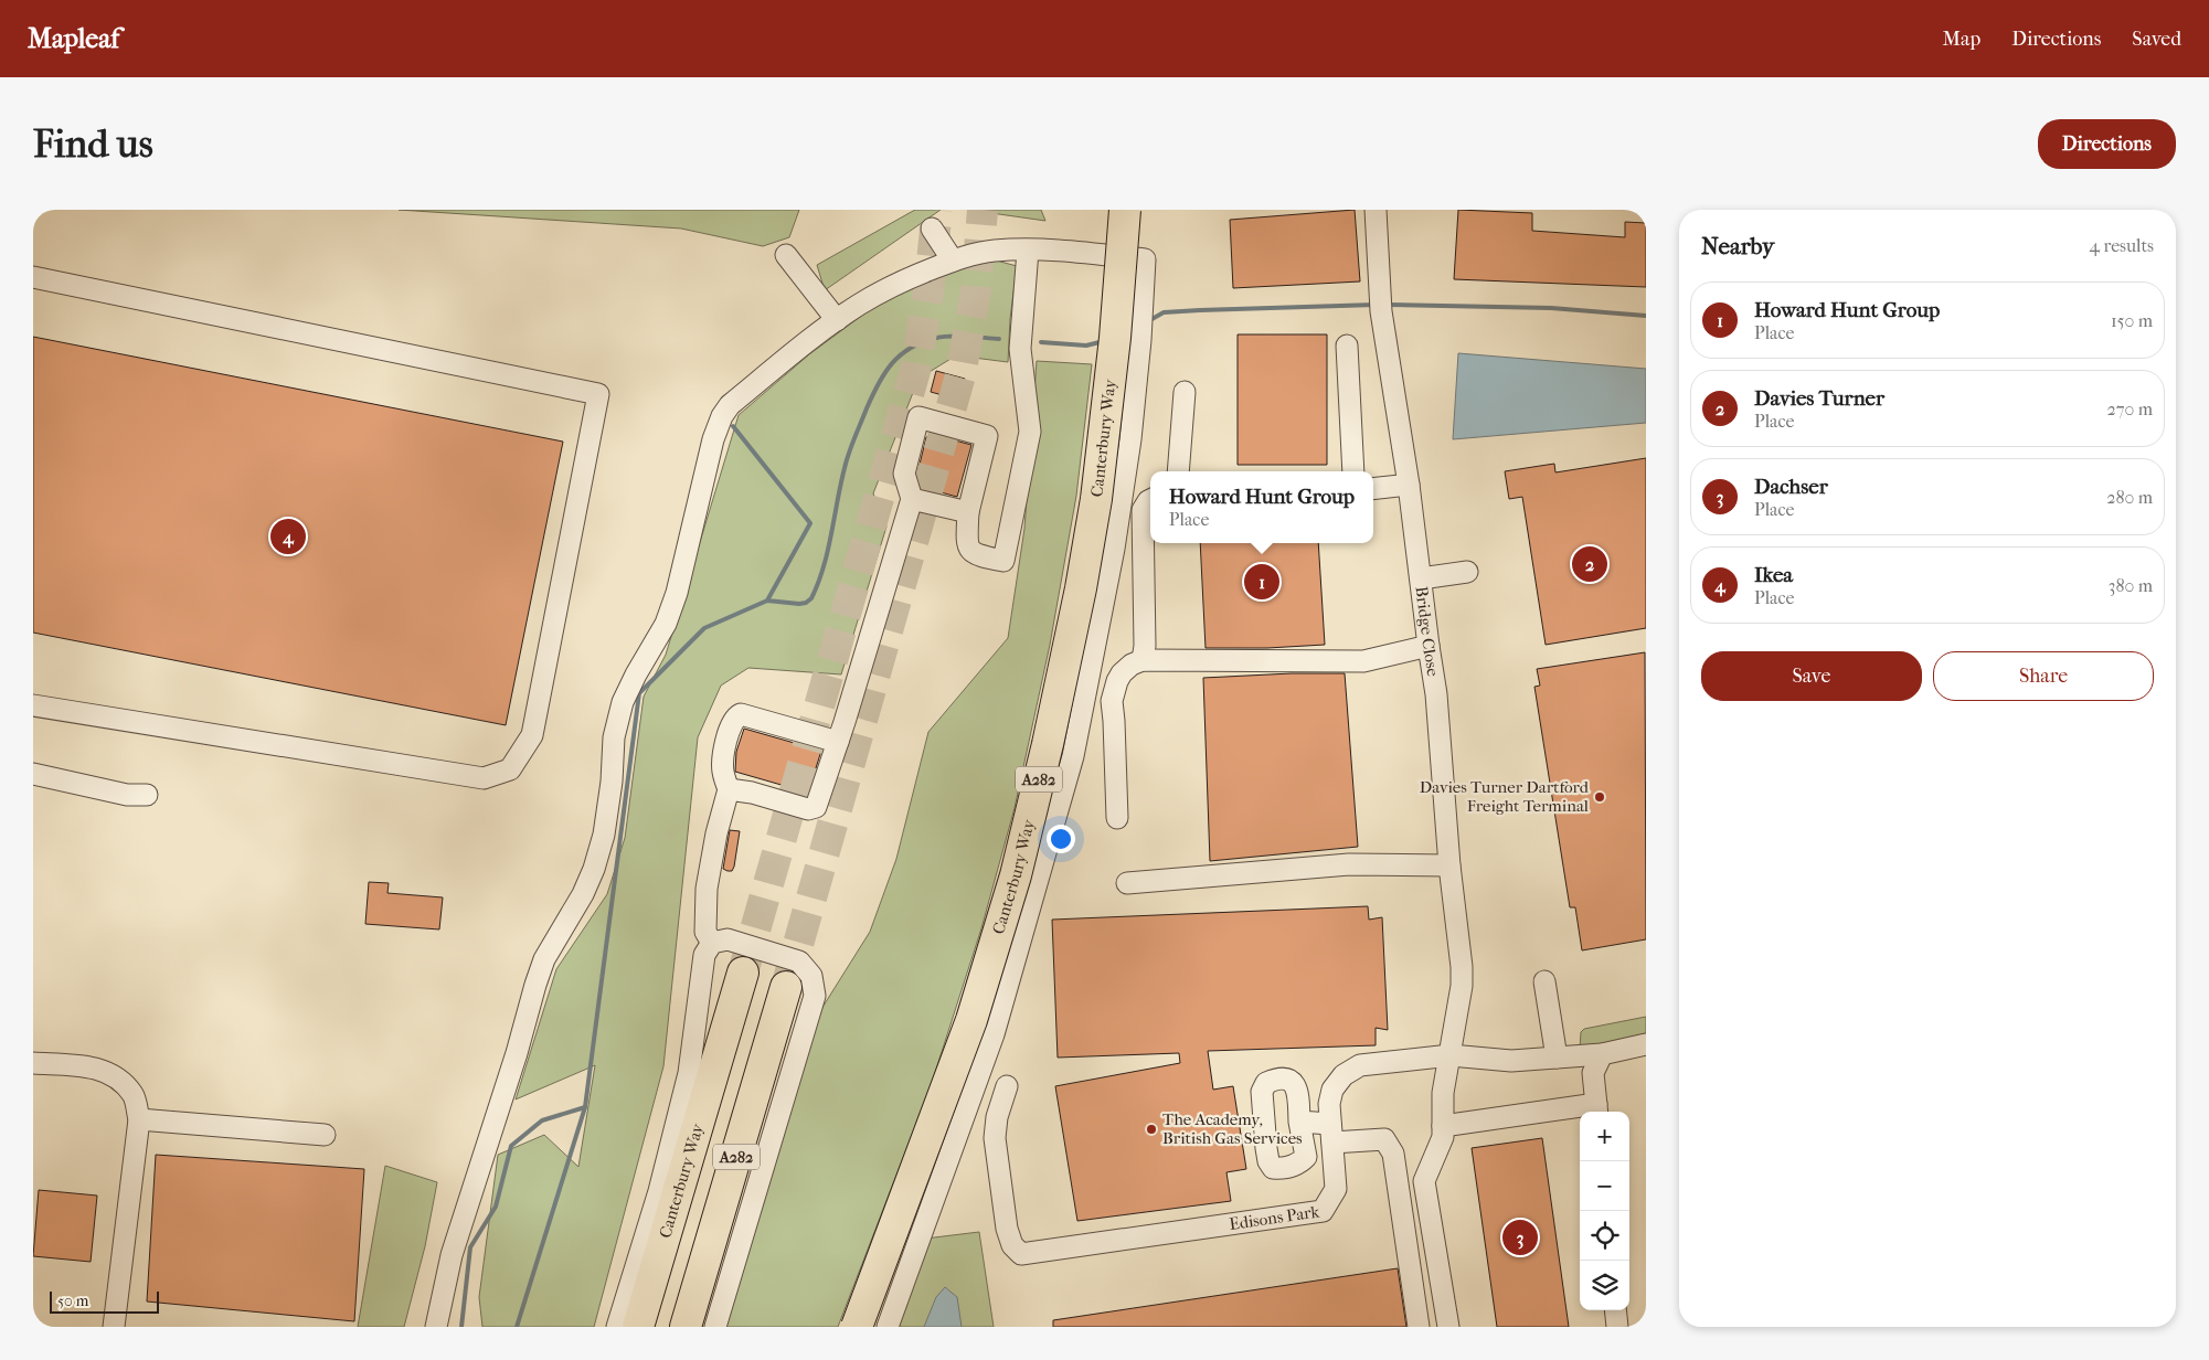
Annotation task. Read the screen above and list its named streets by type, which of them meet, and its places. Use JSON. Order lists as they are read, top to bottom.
{
  "streets": {
    "highway": ["Canterbury Way", "A282"],
    "street": ["Bridge Close", "Edisons Park"]
  },
  "crossings": [
    ["Bridge Close", "Edisons Park"]
  ],
  "places": ["Davies Turner Dartford Freight Terminal", "The Academy, British Gas Services"],
  "scale_bar": "50 m",
  "page": {
    "header": "Mapleaf",
    "nav": ["Map", "Directions", "Saved"],
    "buttons": [
      "Directions",
      ["Save", "Share"]
    ],
    "title": "Find us",
    "heading": ["Nearby", "4 results"],
    "list": [
      {
        "mark": "1",
        "name": "Howard Hunt Group",
        "note": "Place",
        "value": "150 m"
      },
      {
        "mark": "2",
        "name": "Davies Turner",
        "note": "Place",
        "value": "270 m"
      },
      {
        "mark": "3",
        "name": "Dachser",
        "note": "Place",
        "value": "280 m"
      },
      {
        "mark": "4",
        "name": "Ikea",
        "note": "Place",
        "value": "380 m"
      }
    ],
    "popup": ["Howard Hunt Group", "Place"],
    "pins": [
      "4",
      "2",
      "1",
      "3"
    ],
    "map_buttons": ["+", "−"],
    "scale": "50 m"
  }
}
